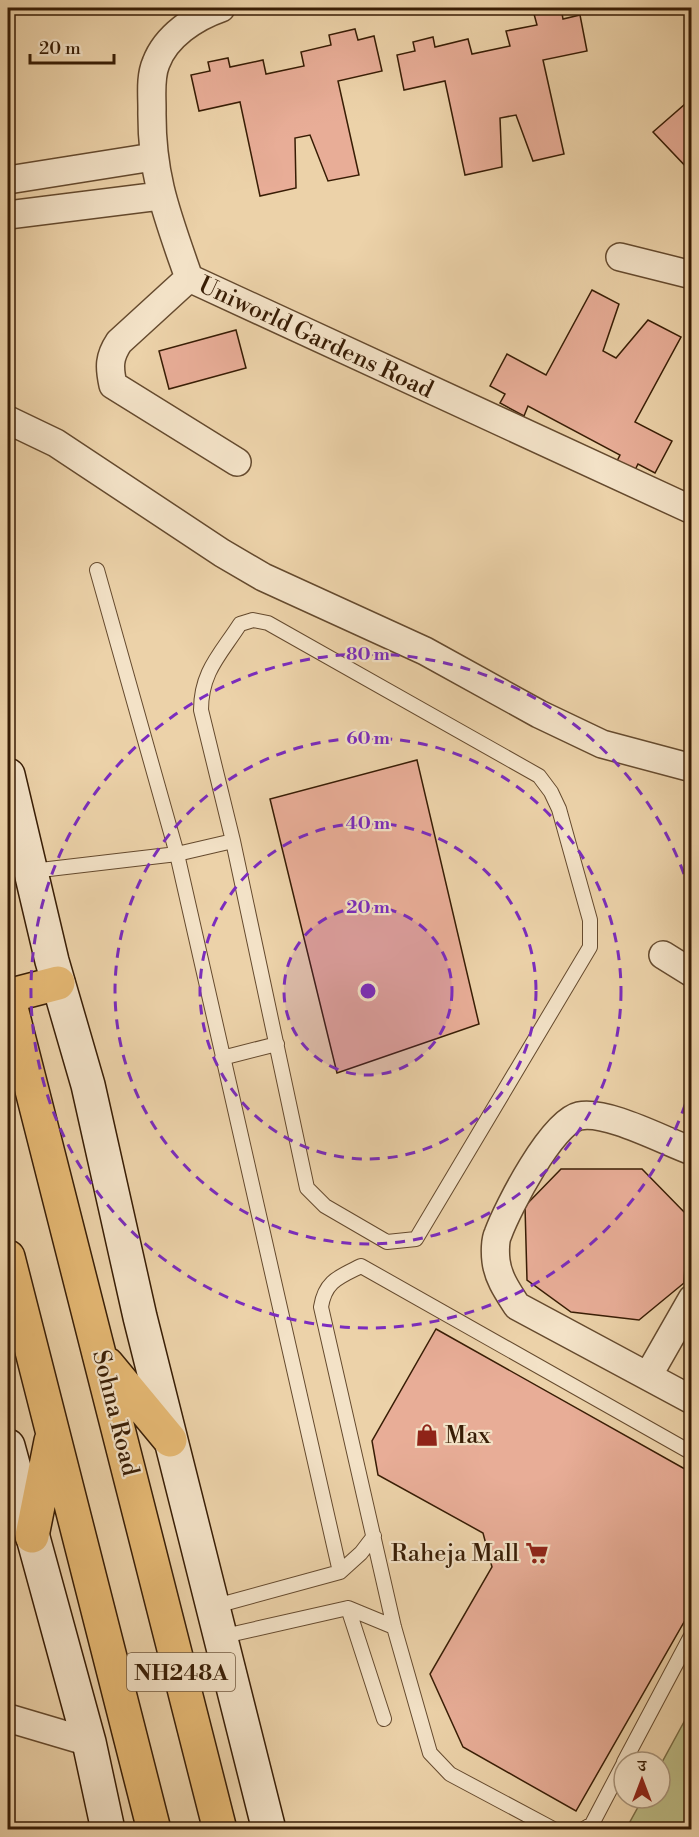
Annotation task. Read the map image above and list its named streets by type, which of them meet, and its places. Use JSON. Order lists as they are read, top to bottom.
{
  "streets": {
    "highway": ["Sohna Road", "NH248A"],
    "street": ["Uniworld Gardens Road"]
  },
  "places": {
    "shop": ["Max"],
    "supermarket": ["Raheja Mall"]
  },
  "scale_bar": "20 m",
  "north": "top",
  "rings": [
    "80 m",
    "60 m",
    "40 m",
    "20 m"
  ]
}
